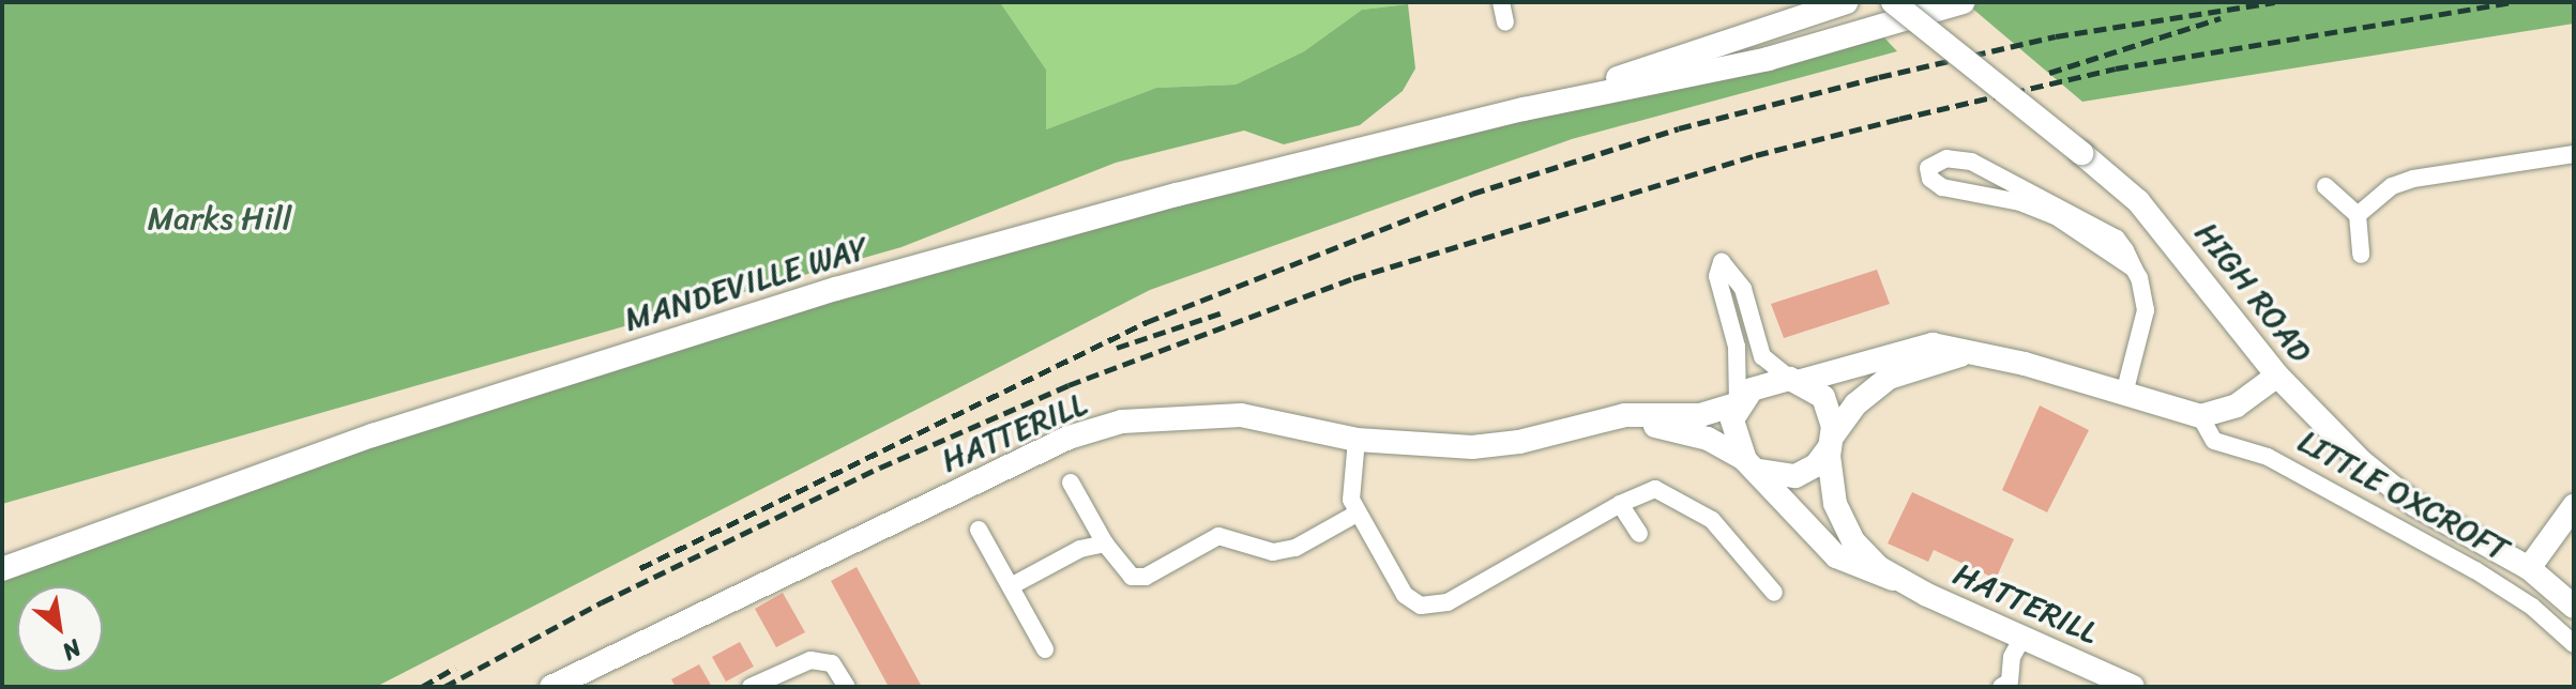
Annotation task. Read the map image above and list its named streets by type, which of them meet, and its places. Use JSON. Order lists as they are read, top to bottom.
{
  "streets": {
    "street": [
      "MANDEVILLE WAY",
      "HIGH ROAD",
      "HATTERILL",
      "LITTLE OXCROFT"
    ]
  },
  "crossings": [
    ["HATTERILL", "LITTLE OXCROFT"]
  ],
  "parks": ["Marks Hill"],
  "north": "bottom right"
}
